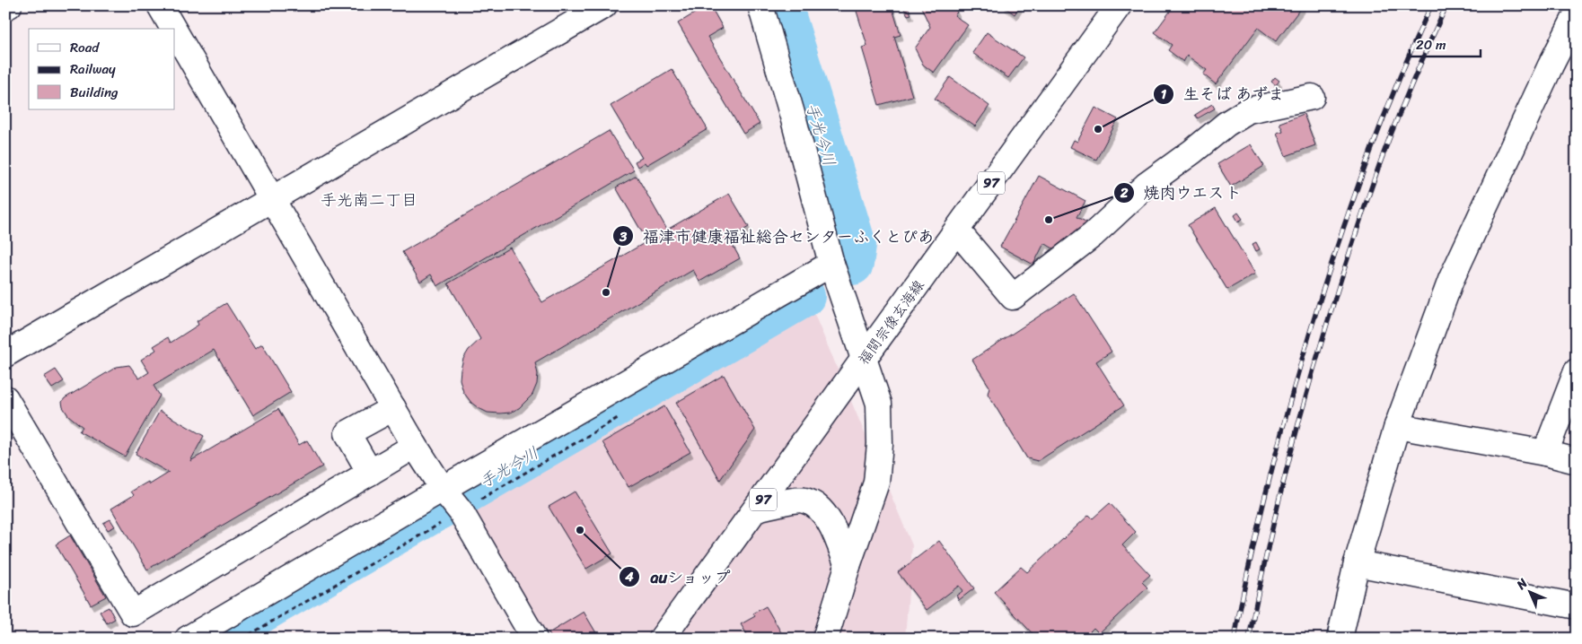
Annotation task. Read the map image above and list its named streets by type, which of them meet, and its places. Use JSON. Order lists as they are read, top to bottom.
{
  "streets": {
    "street": ["97", "福間宗像玄海線"]
  },
  "districts": ["手光南二丁目"],
  "water": ["手光今川"],
  "places": [
    "生そば あずま",
    "焼肉ウエスト",
    "福津市健康福祉総合センターふくとぴあ",
    "auショップ"
  ],
  "legend": ["Road", "Railway", "Building"],
  "scale_bar": "20 m",
  "north": "top left"
}
